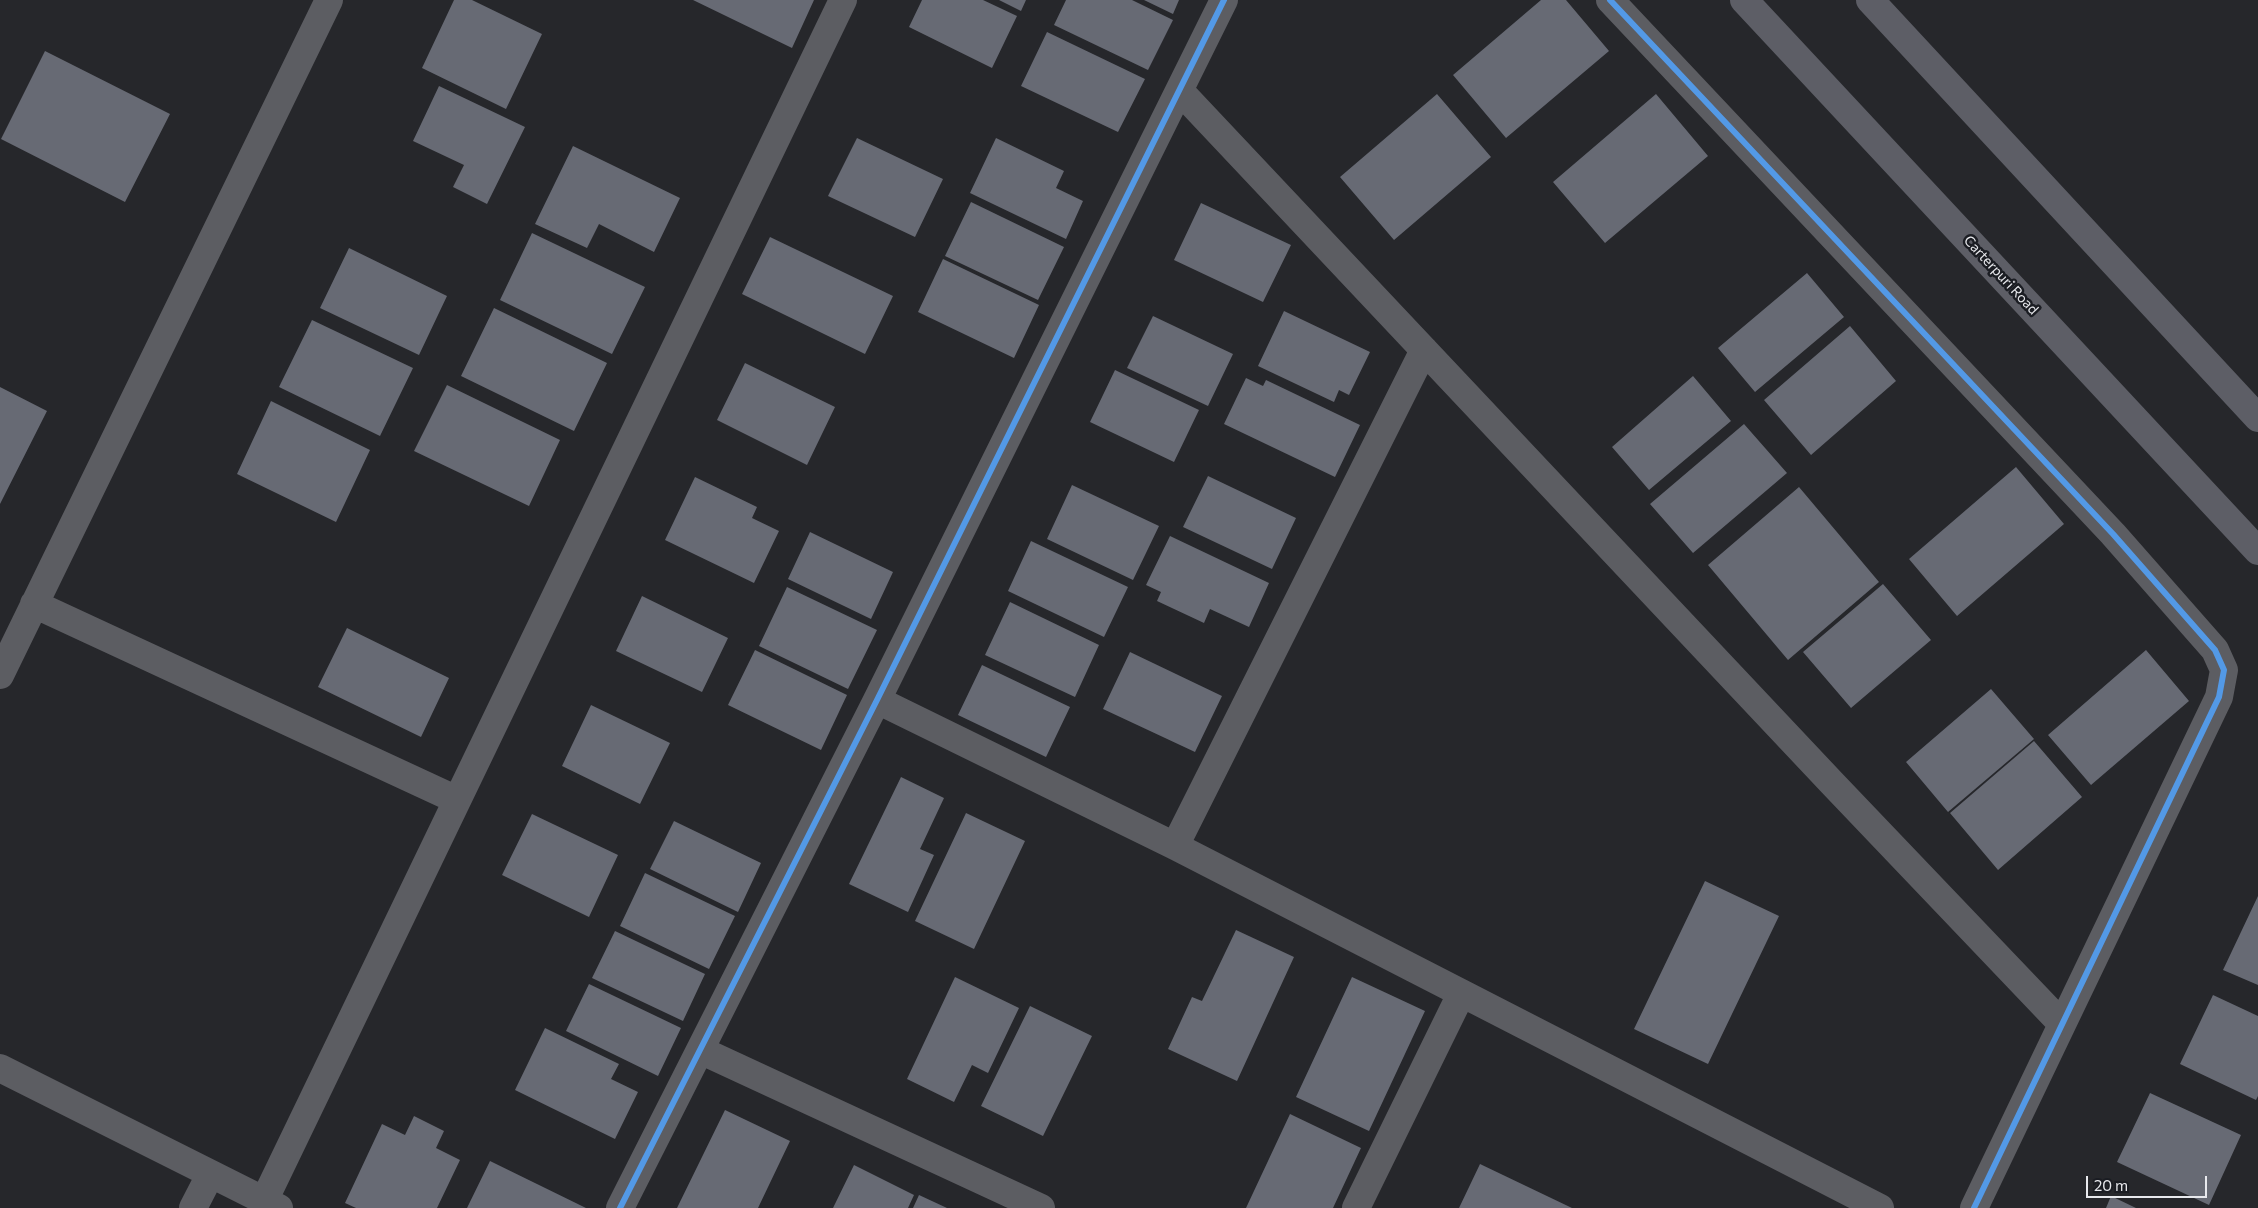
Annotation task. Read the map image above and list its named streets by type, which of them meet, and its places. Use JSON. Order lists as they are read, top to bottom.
{
  "streets": {
    "main road": ["Carterpuri Road"]
  },
  "scale_bar": "20 m"
}
